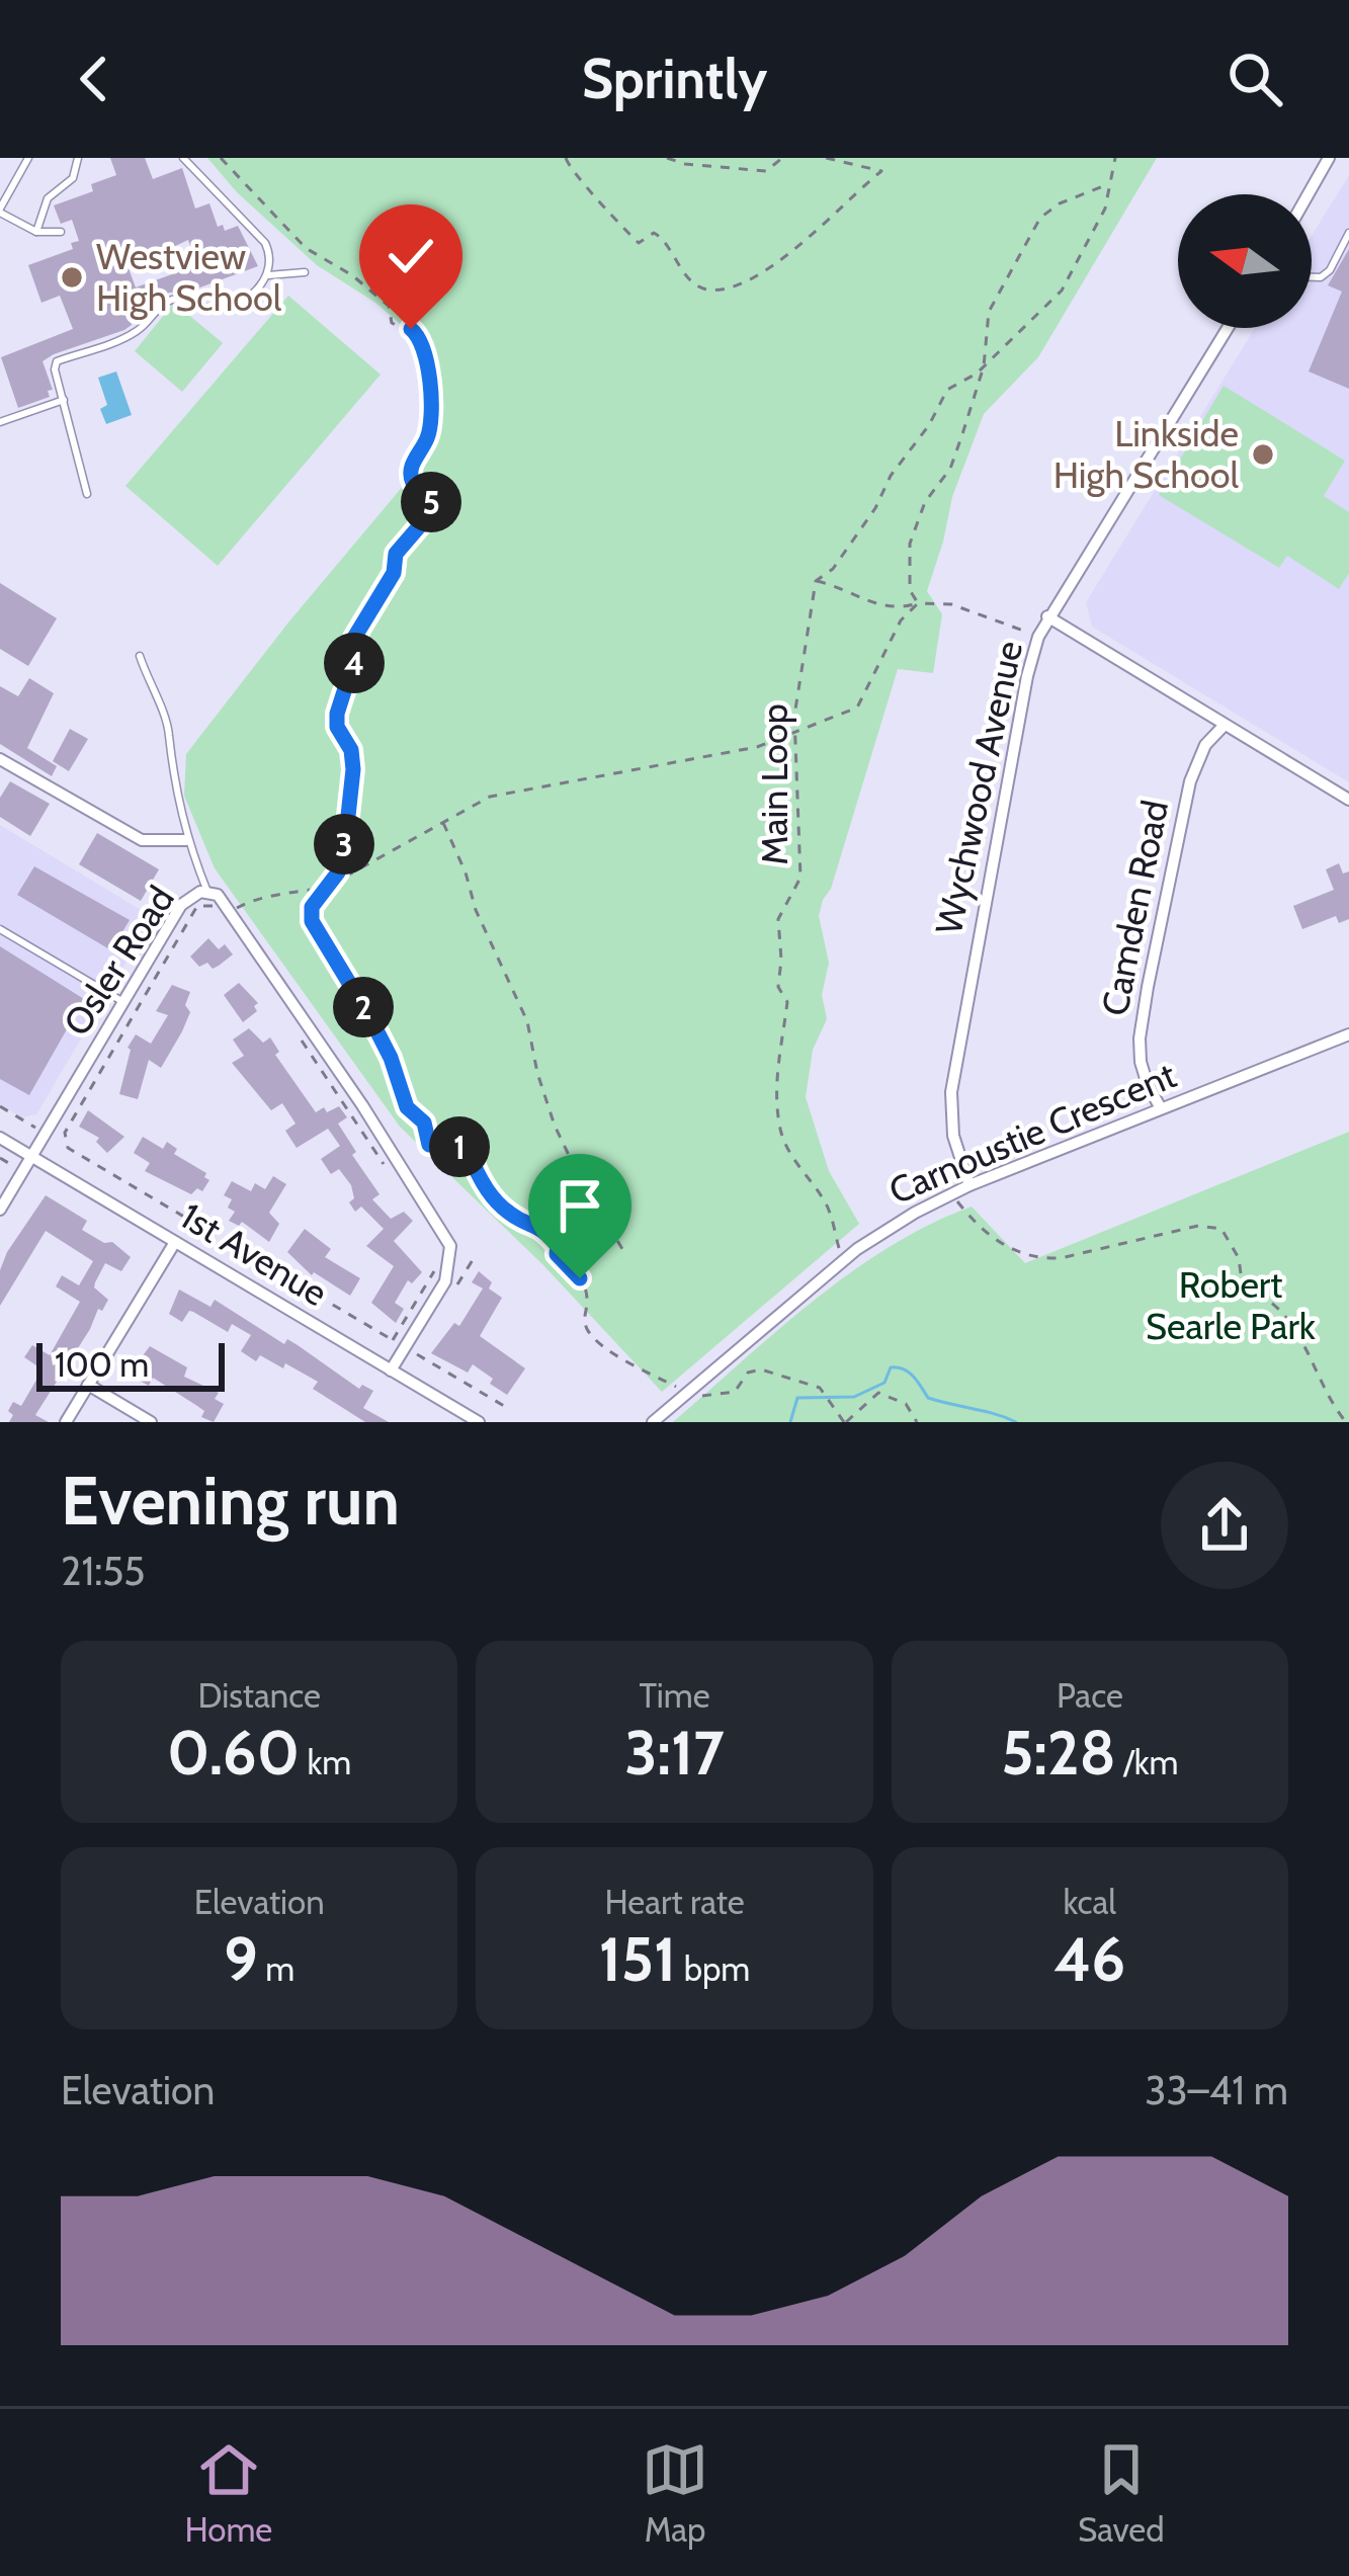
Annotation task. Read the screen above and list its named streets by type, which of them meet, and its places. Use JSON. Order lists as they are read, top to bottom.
{
  "streets": {
    "street": [
      "Wychwood Avenue",
      "Camden Road",
      "Osler Road",
      "Carnoustie Crescent",
      "1st Avenue"
    ],
    "path": ["Main Loop"]
  },
  "crossings": [
    ["Wychwood Avenue", "Carnoustie Crescent"],
    ["Camden Road", "Carnoustie Crescent"],
    ["Osler Road", "1st Avenue"]
  ],
  "parks": ["Robert Searle Park"],
  "places": ["Westview High School", "Linkside High School"],
  "scale_bar": "100 m",
  "north": "left",
  "page": {
    "header": "Sprintly",
    "pins": [
      "5",
      "4",
      "3",
      "2",
      "1"
    ],
    "scale": "100 m",
    "heading": ["Evening run", "21:55"],
    "stats": [
      ["Distance", "0.60 km"],
      ["Time", "3:17"],
      ["Pace", "5:28 /km"],
      ["Elevation", "9 m"],
      ["Heart rate", "151 bpm"],
      ["kcal", "46"]
    ],
    "chart": ["Elevation", "33–41 m"],
    "tabs": ["Home", "Map", "Saved"]
  }
}
